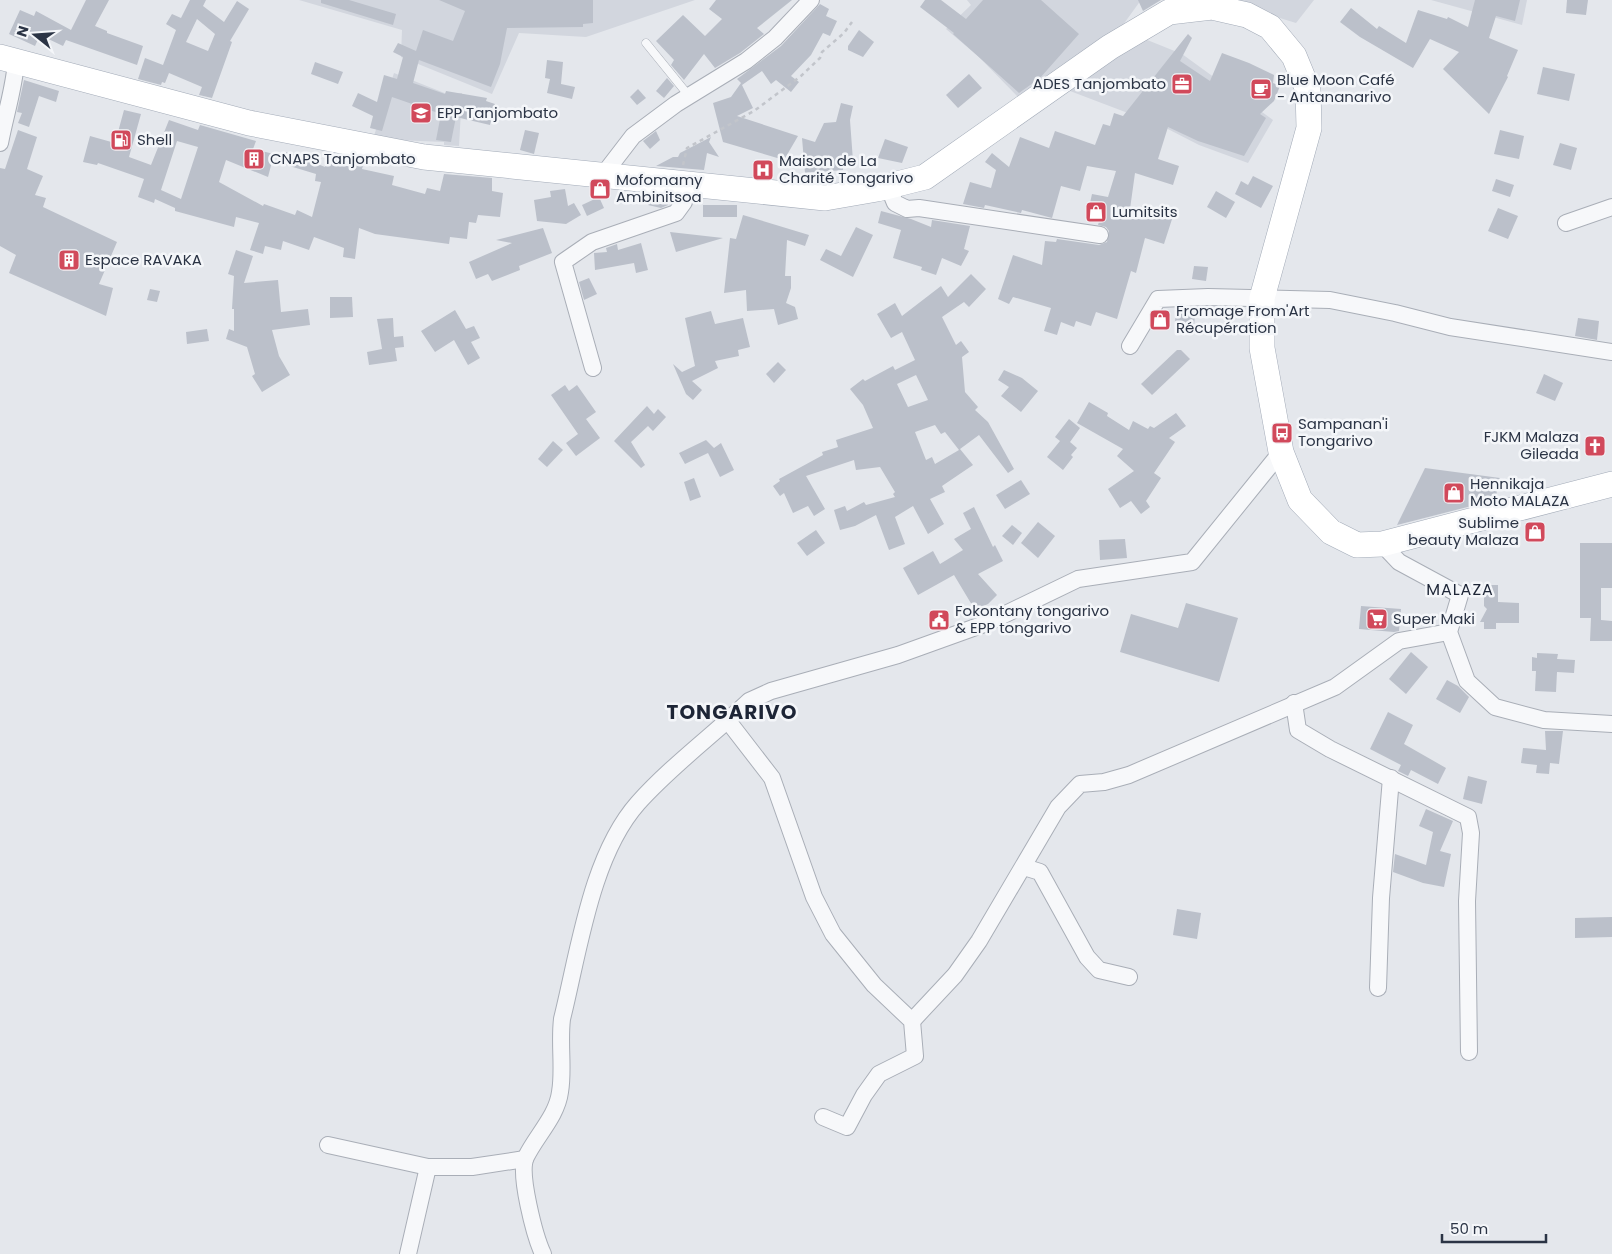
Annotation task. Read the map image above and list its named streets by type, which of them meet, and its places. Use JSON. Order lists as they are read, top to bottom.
{
  "districts": ["MALAZA", "TONGARIVO"],
  "places": {
    "office": ["ADES Tanjombato"],
    "cafe": ["Blue Moon Café - Antananarivo"],
    "school or university": ["EPP Tanjombato"],
    "fuel station": ["Shell"],
    "building": ["CNAPS Tanjombato", "Espace RAVAKA"],
    "hospital": ["Maison de La Charité Tongarivo"],
    "shop": [
      "Mofomamy Ambinitsoa",
      "Lumitsits",
      "Fromage From'Art Récupération",
      "Hennikaja Moto MALAZA",
      "Sublime beauty Malaza"
    ],
    "bus stop": ["Sampanan'i Tongarivo"],
    "church": ["FJKM Malaza Gileada"],
    "supermarket": ["Super Maki"],
    "public building": ["Fokontany tongarivo & EPP tongarivo"]
  },
  "scale_bar": "50 m",
  "north": "left"
}
